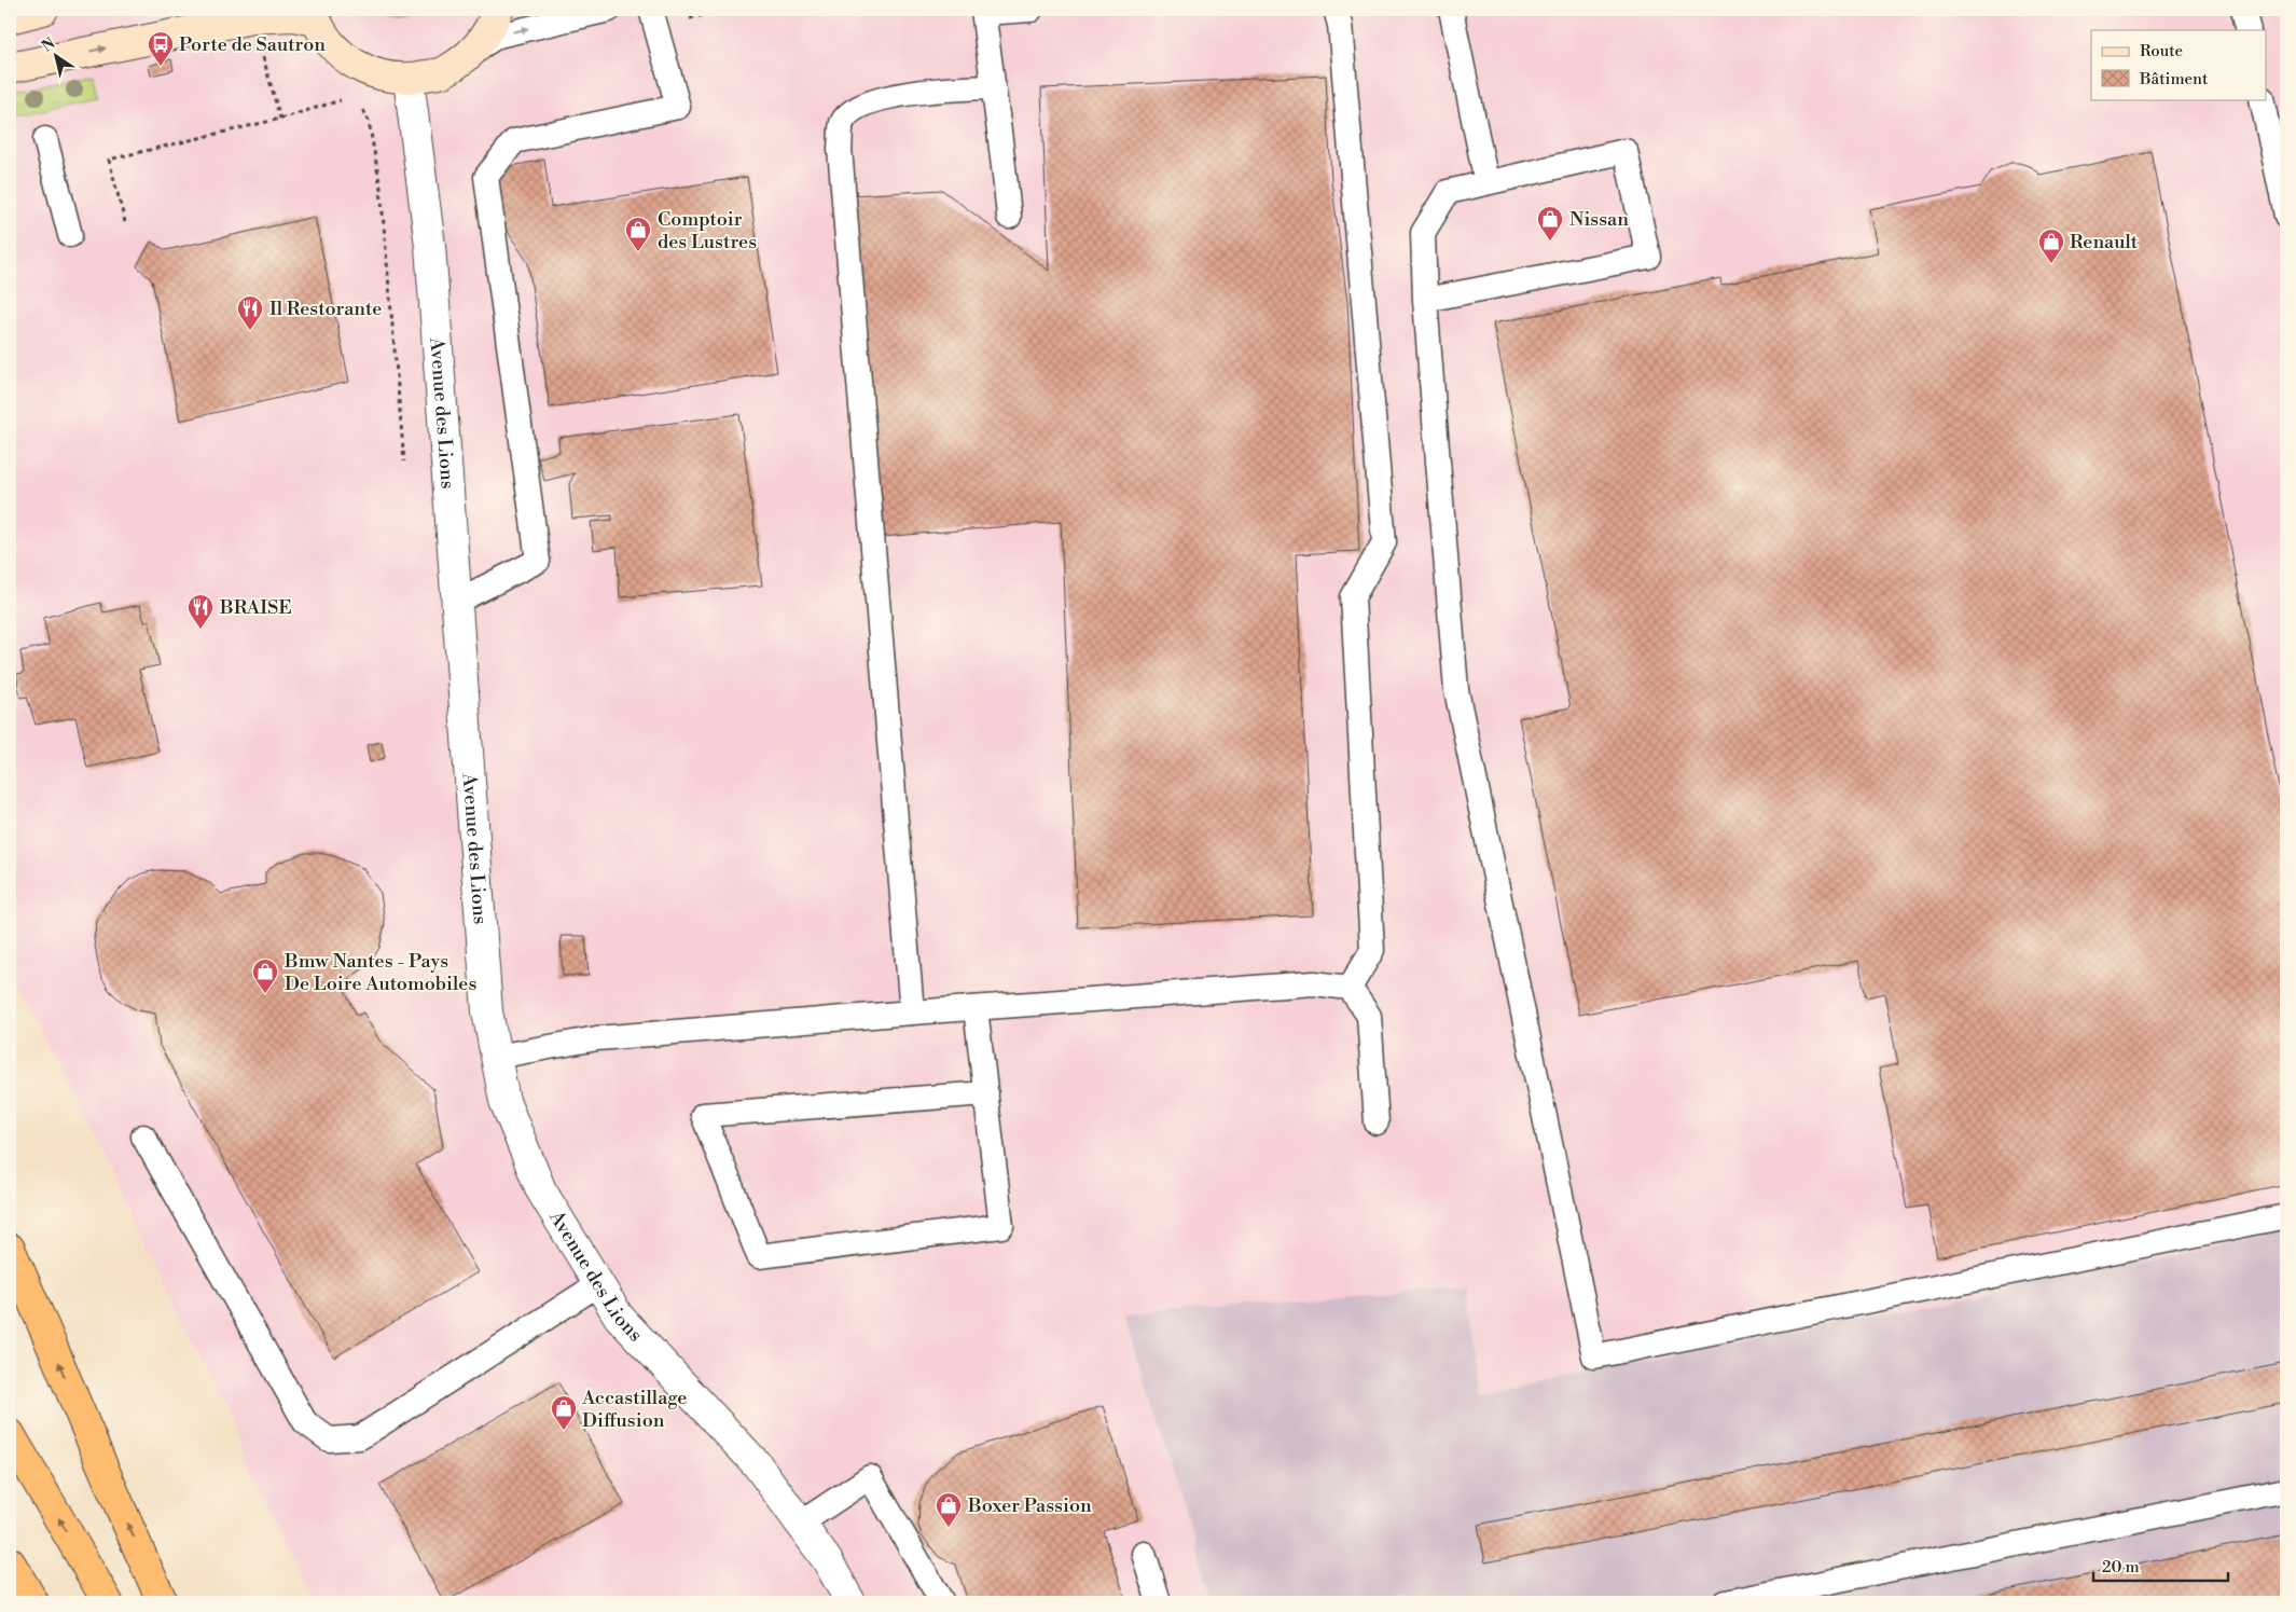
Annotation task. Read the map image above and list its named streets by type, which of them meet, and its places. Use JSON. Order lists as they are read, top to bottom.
{
  "streets": {
    "street": ["Avenue des Lions"]
  },
  "places": {
    "bus stop": ["Porte de Sautron"],
    "shop": [
      "Nissan",
      "Comptoir des Lustres",
      "Renault",
      "Bmw Nantes - Pays De Loire Automobiles",
      "Accastillage Diffusion",
      "Boxer Passion"
    ],
    "restaurant": ["Il Restorante", "BRAISE"]
  },
  "legend": ["Route", "Bâtiment"],
  "scale_bar": "20 m",
  "north": "top left"
}
